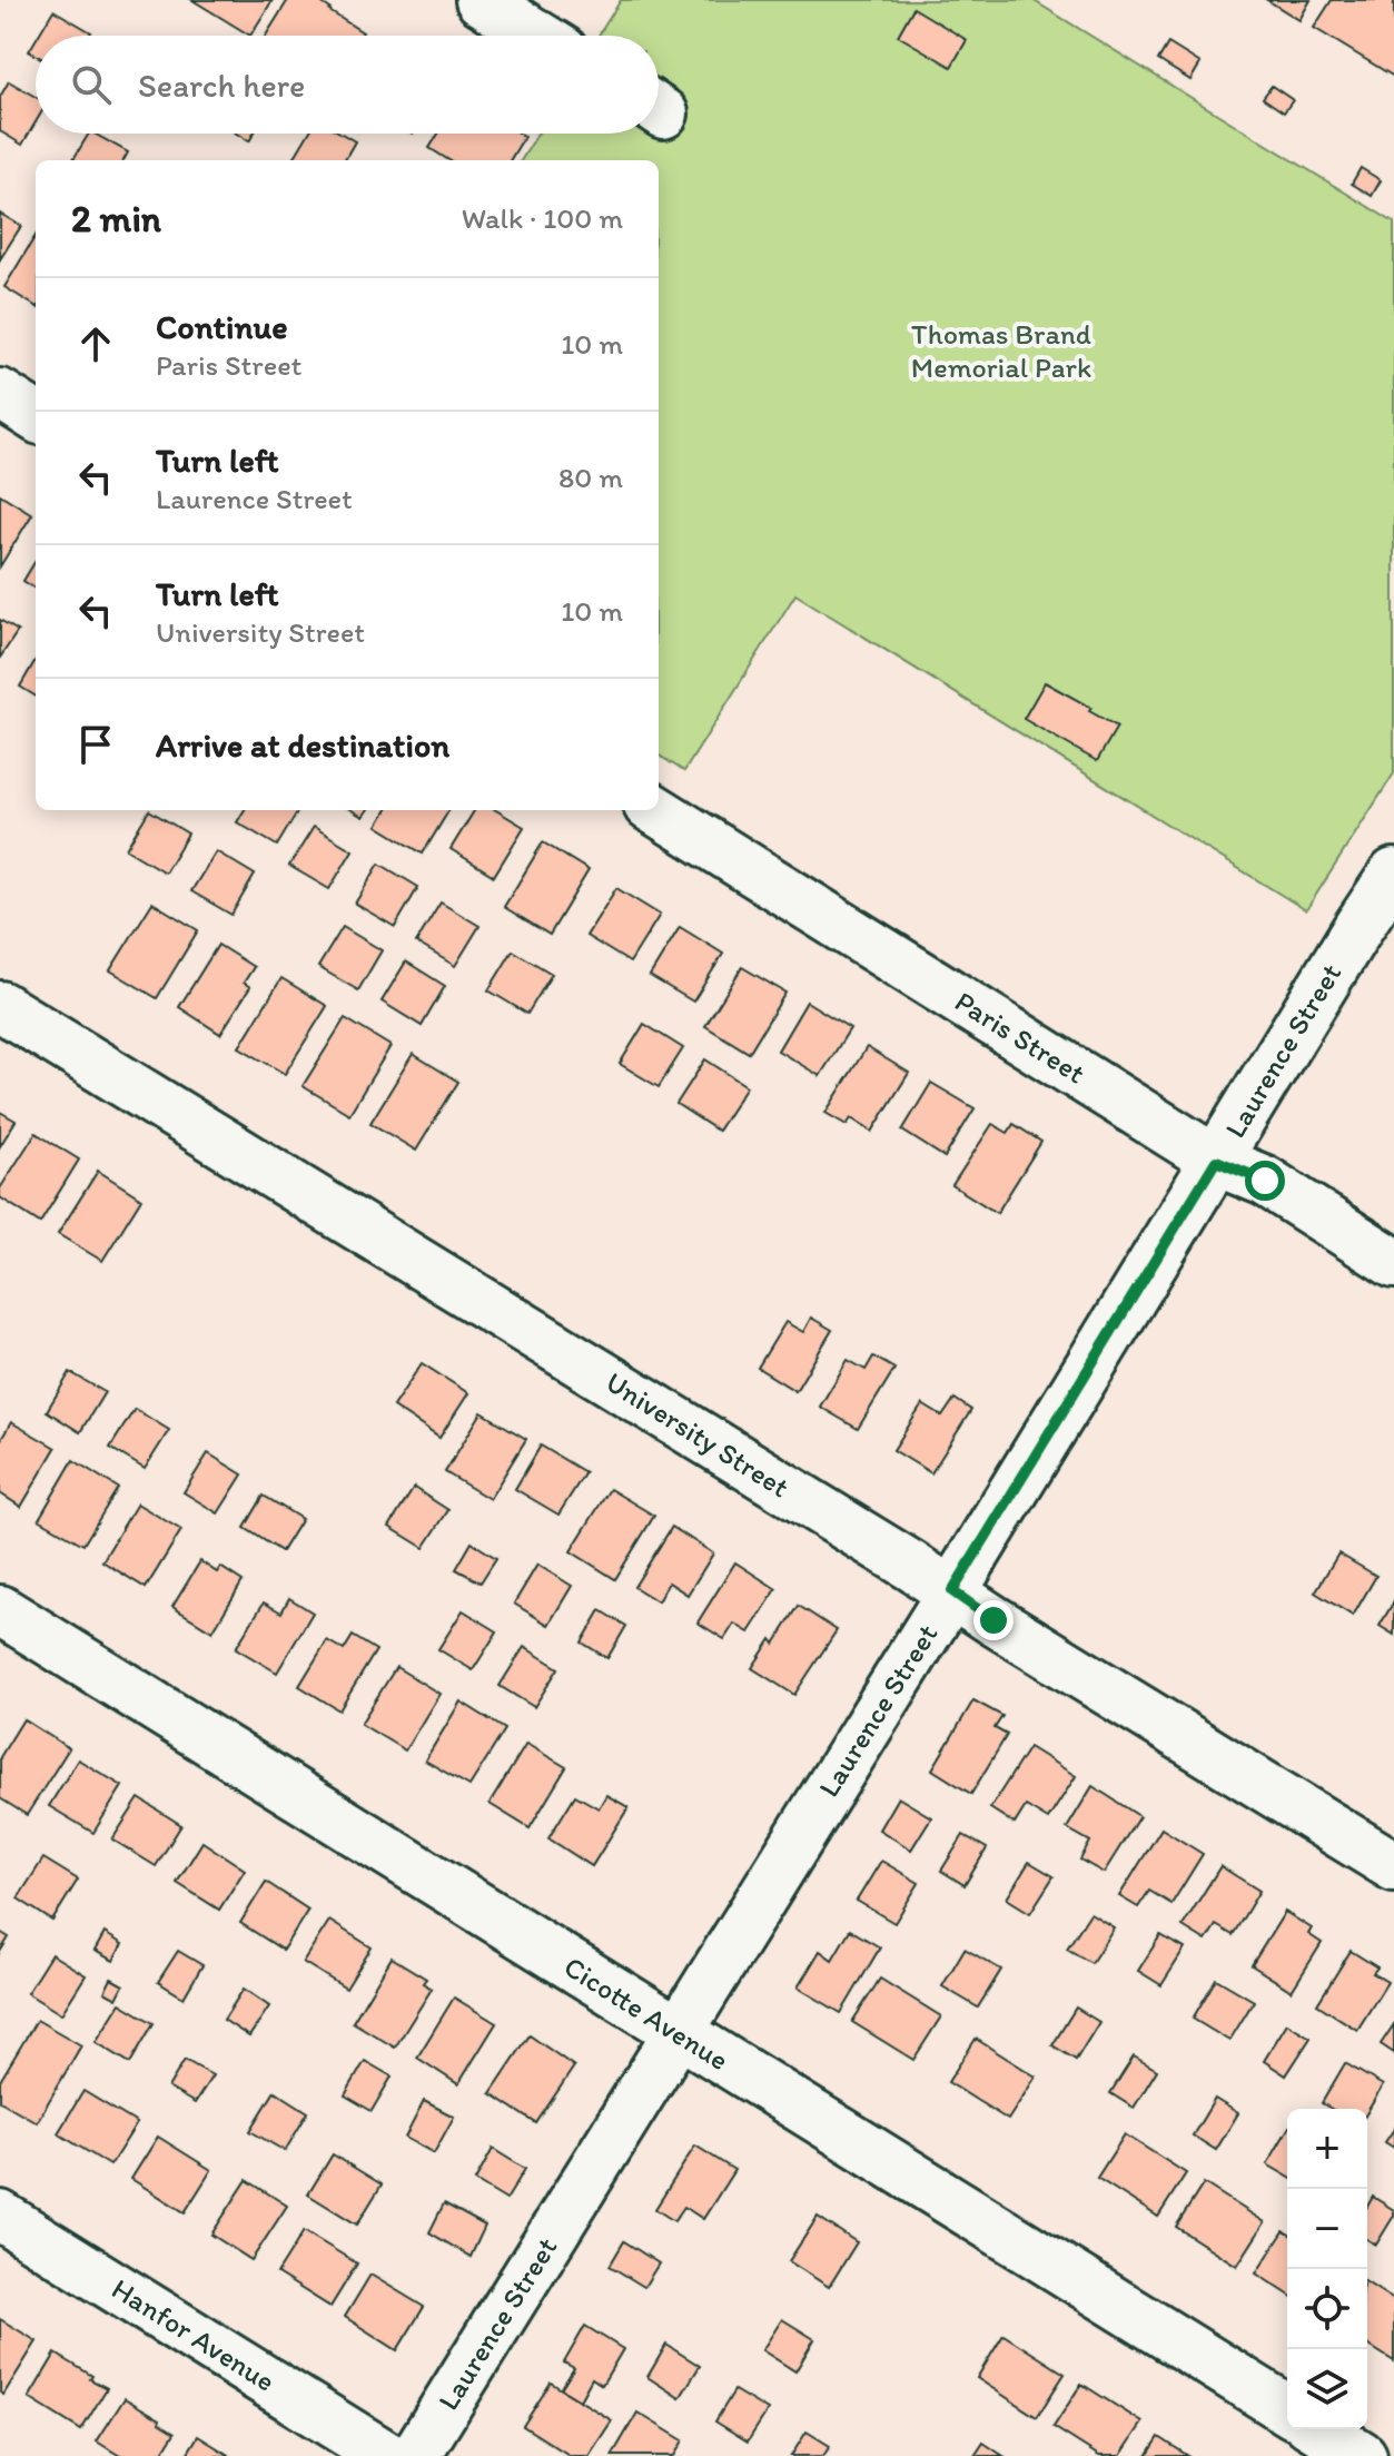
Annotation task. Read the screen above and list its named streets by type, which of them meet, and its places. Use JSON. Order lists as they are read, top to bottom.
{
  "streets": {
    "street": [
      "Paris Street",
      "Laurence Street",
      "University Street",
      "Cicotte Avenue",
      "Hanfor Avenue"
    ]
  },
  "crossings": [
    ["Paris Street", "Laurence Street"],
    ["Laurence Street", "University Street"],
    ["Laurence Street", "Cicotte Avenue"]
  ],
  "parks": ["Thomas Brand Memorial Park"],
  "page": {
    "search": "Search here",
    "heading": ["2 min", "Walk · 100 m"],
    "list": [
      ["Continue", "Paris Street", "10 m"],
      ["Turn left", "Laurence Street", "80 m"],
      ["Turn left", "University Street", "10 m"],
      "Arrive at destination"
    ],
    "map_buttons": ["+", "−"]
  }
}
